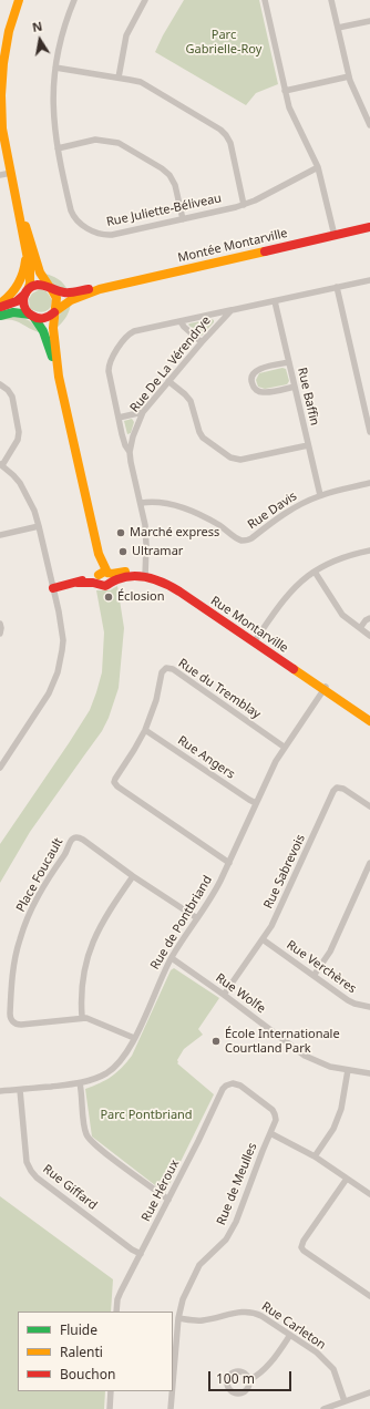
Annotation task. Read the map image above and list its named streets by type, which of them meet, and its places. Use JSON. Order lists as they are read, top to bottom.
{
  "streets": {
    "street": [
      "Rue Juliette-Béliveau",
      "Montée Montarville",
      "Rue De La Vérendrye",
      "Rue Baffin",
      "Rue Davis",
      "Rue Montarville",
      "Rue du Tremblay",
      "Rue Angers",
      "Rue Sabrevois",
      "Place Foucault",
      "Rue de Pontbriand",
      "Rue Verchères",
      "Rue Wolfe",
      "Rue de Meulles",
      "Rue Giffard",
      "Rue Héroux",
      "Rue Carleton"
    ]
  },
  "crossings": [
    ["Rue De La Vérendrye", "Rue Davis"],
    ["Rue De La Vérendrye", "Rue Montarville"],
    ["Rue Baffin", "Rue Davis"],
    ["Rue Montarville", "Rue de Pontbriand"],
    ["Rue du Tremblay", "Rue Angers"],
    ["Rue du Tremblay", "Rue de Pontbriand"],
    ["Rue Angers", "Rue de Pontbriand"],
    ["Rue Sabrevois", "Rue Verchères"],
    ["Rue Sabrevois", "Rue Wolfe"],
    ["Place Foucault", "Rue de Pontbriand"],
    ["Rue de Pontbriand", "Rue Wolfe"],
    ["Rue de Pontbriand", "Rue Giffard"],
    ["Rue de Meulles", "Rue Héroux"],
    ["Rue de Meulles", "Rue Carleton"],
    ["Rue Giffard", "Rue Héroux"]
  ],
  "parks": ["Parc Gabrielle-Roy", "Parc Pontbriand"],
  "places": [
    "Marché express",
    "Ultramar",
    "Éclosion",
    "École Internationale Courtland Park"
  ],
  "legend": ["Fluide", "Ralenti", "Bouchon"],
  "scale_bar": "100 m",
  "north": "top"
}
